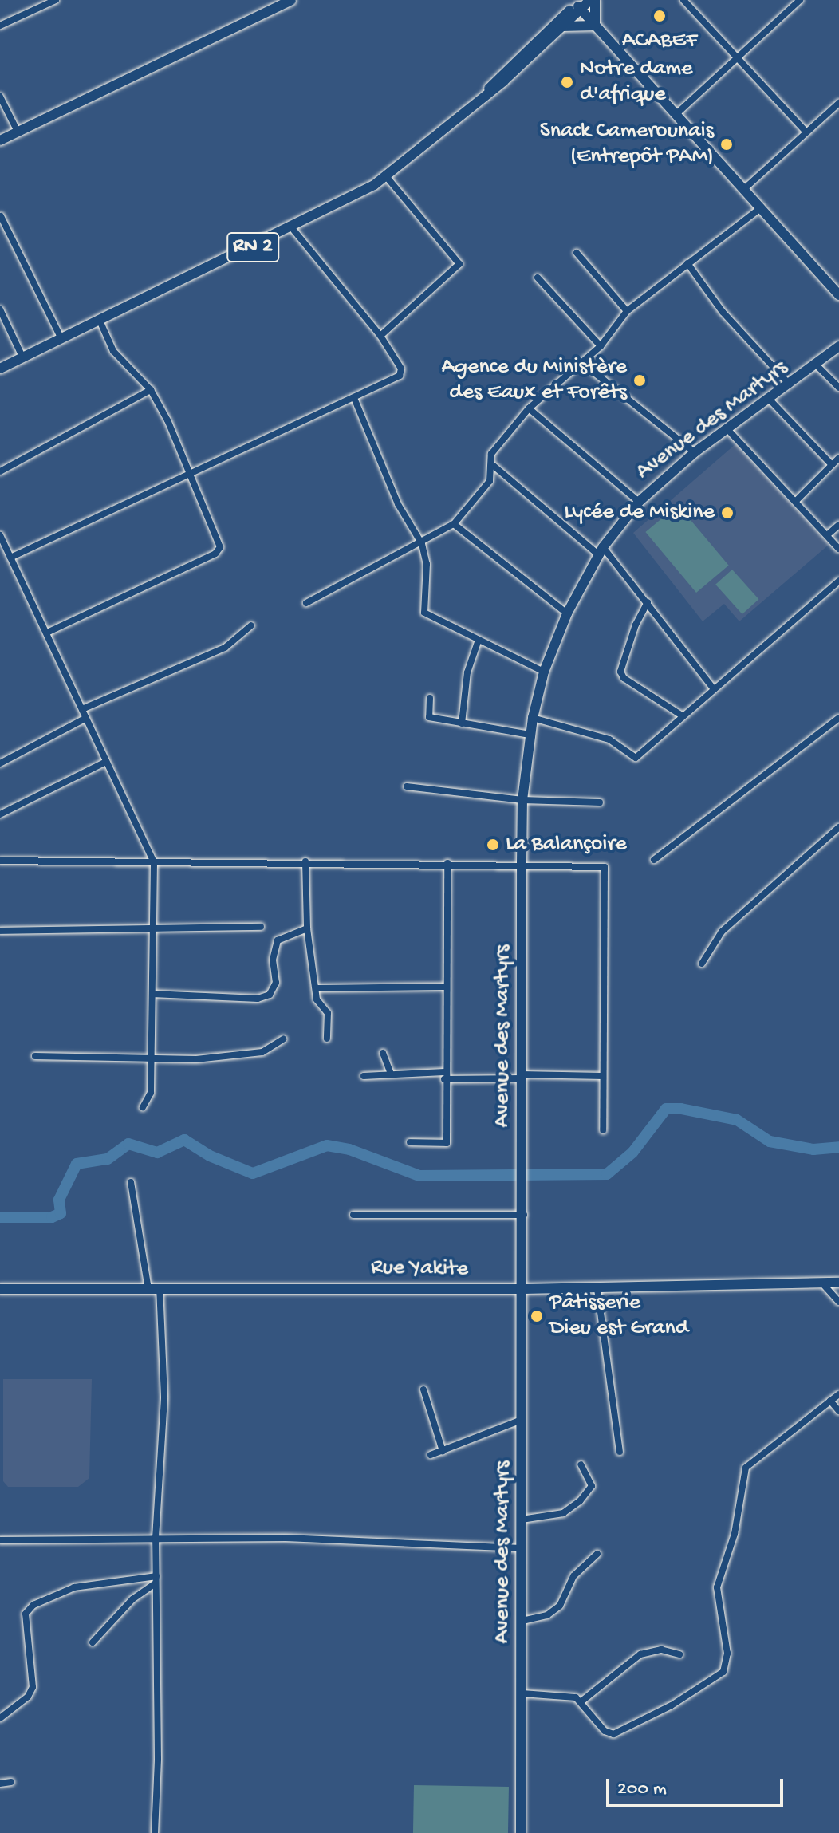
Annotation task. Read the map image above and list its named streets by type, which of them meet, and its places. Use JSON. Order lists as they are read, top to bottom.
{
  "streets": {
    "main road": ["RN 2", "Avenue des Martyrs", "Rue Yakite"]
  },
  "crossings": [
    ["Avenue des Martyrs", "Rue Yakite"]
  ],
  "places": [
    "ACABEF",
    "Notre dame d'afrique",
    "Snack Camerounais (Entrepôt PAM)",
    "Agence du Ministère des Eaux et Forêts",
    "Lycée de Miskine",
    "La Balançoire",
    "Pâtisserie Dieu est Grand"
  ],
  "scale_bar": "200 m"
}
